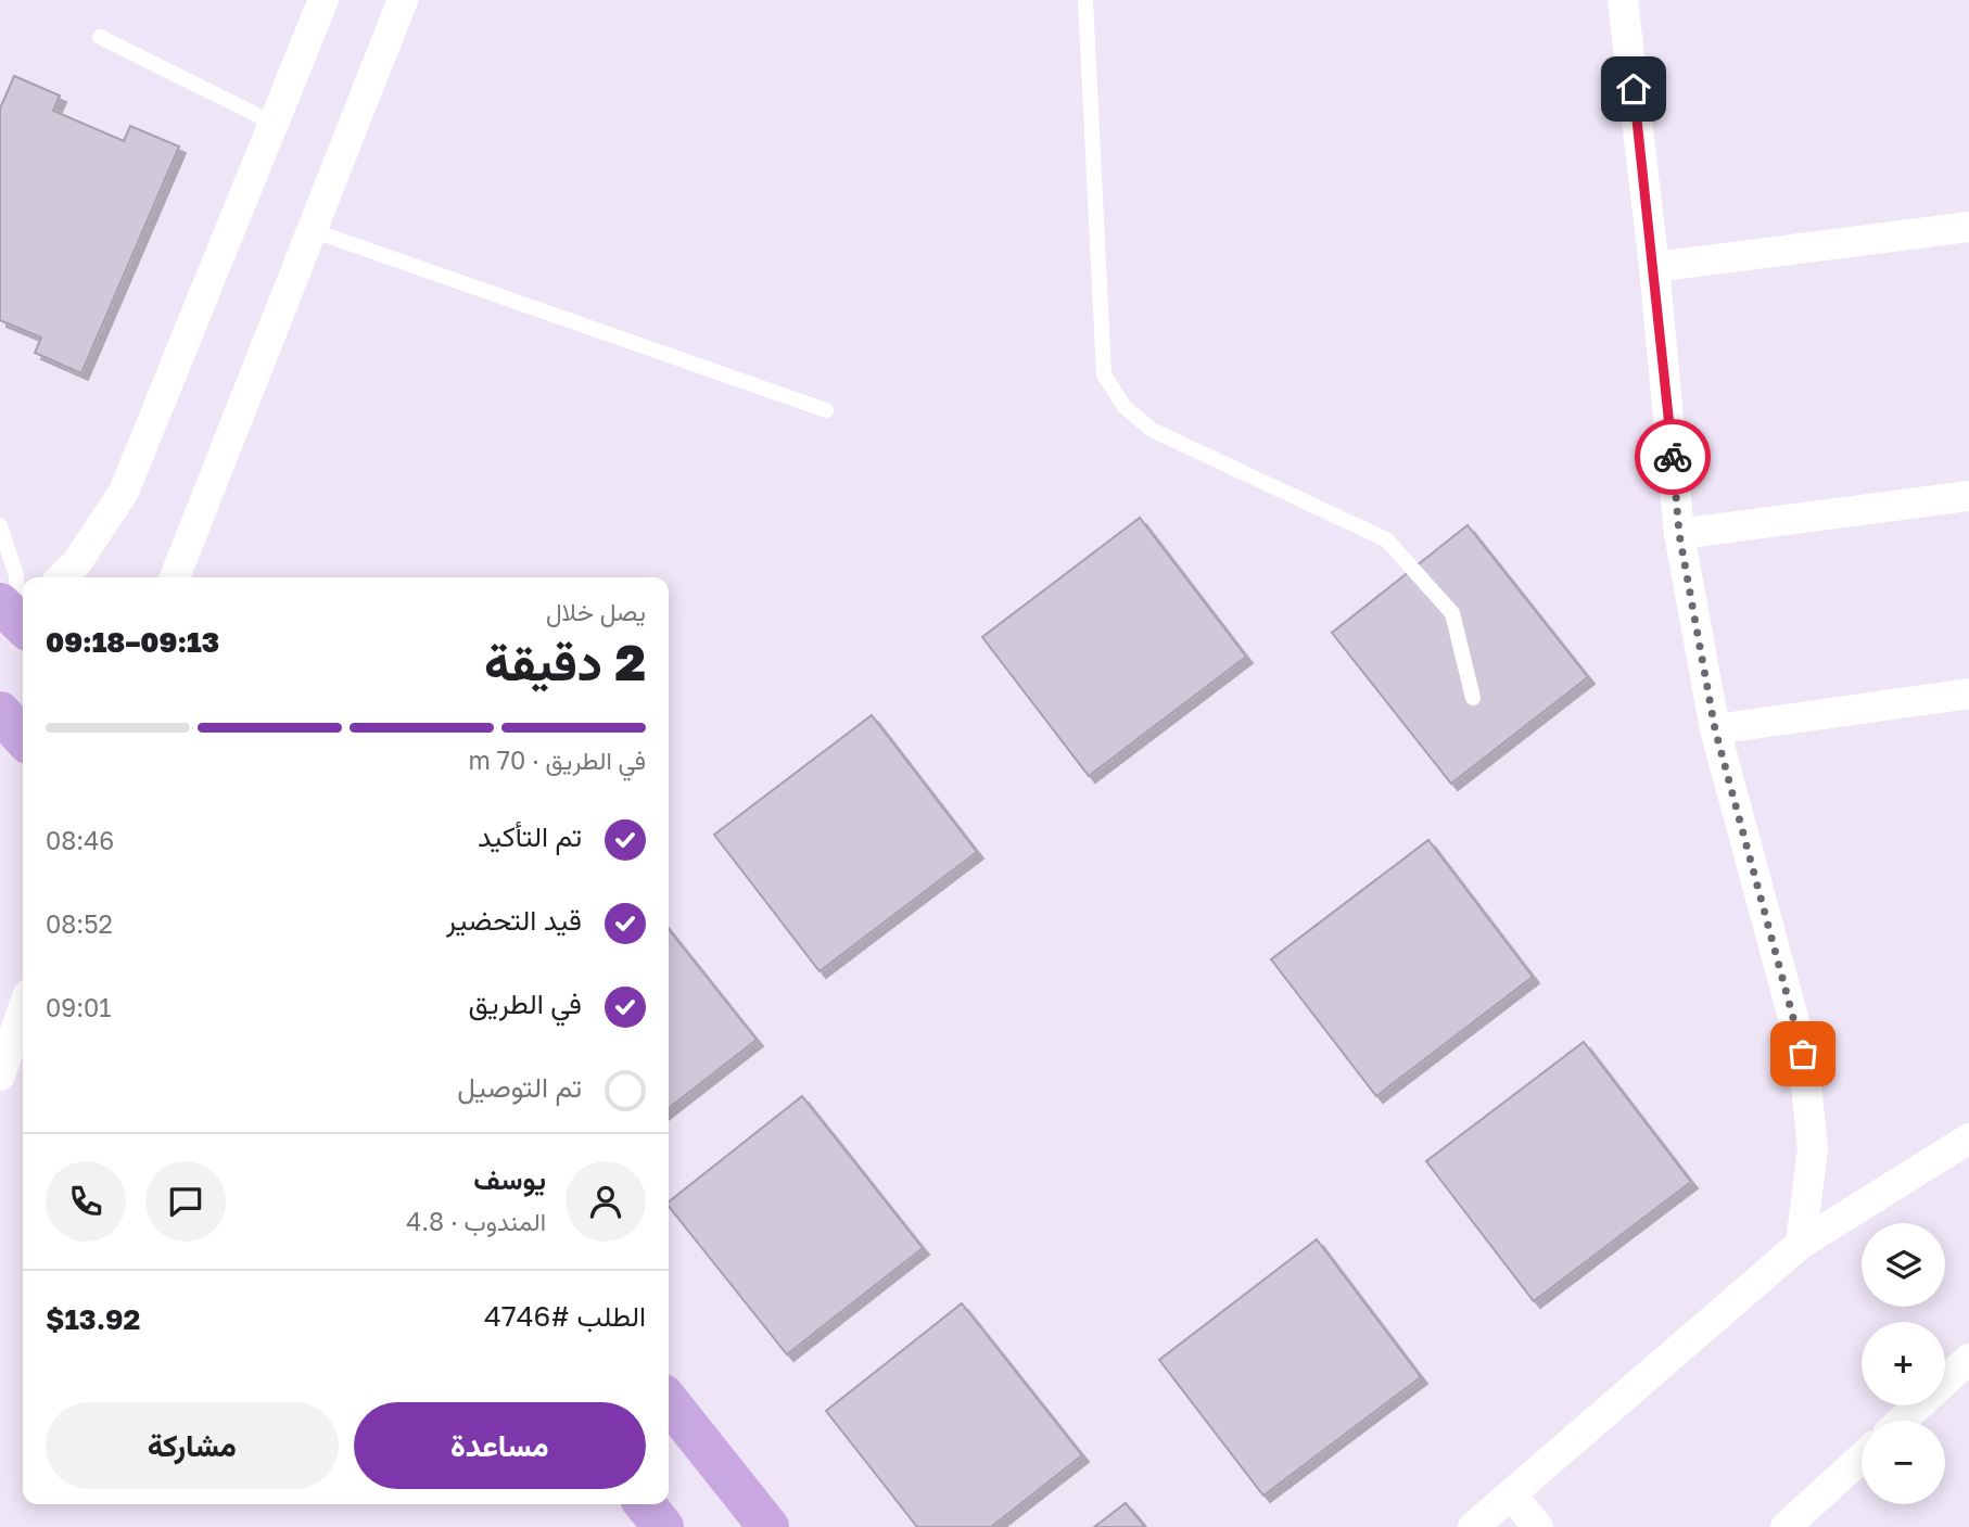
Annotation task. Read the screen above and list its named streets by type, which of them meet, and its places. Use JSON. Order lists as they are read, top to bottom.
{
  "page": {
    "heading": ["2 دقيقة", "يصل خلال", "09:13–09:18"],
    "panel": [
      "يوسف",
      "المندوب · 4.8",
      "الطلب #4746",
      "$13.92"
    ],
    "bar": "في الطريق · 70 m",
    "list": [
      ["تم التأكيد", "08:46"],
      ["قيد التحضير", "08:52"],
      ["في الطريق", "09:01"],
      "تم التوصيل"
    ],
    "map_buttons": ["+", "−"],
    "buttons": ["مساعدة", "مشاركة"]
  }
}
